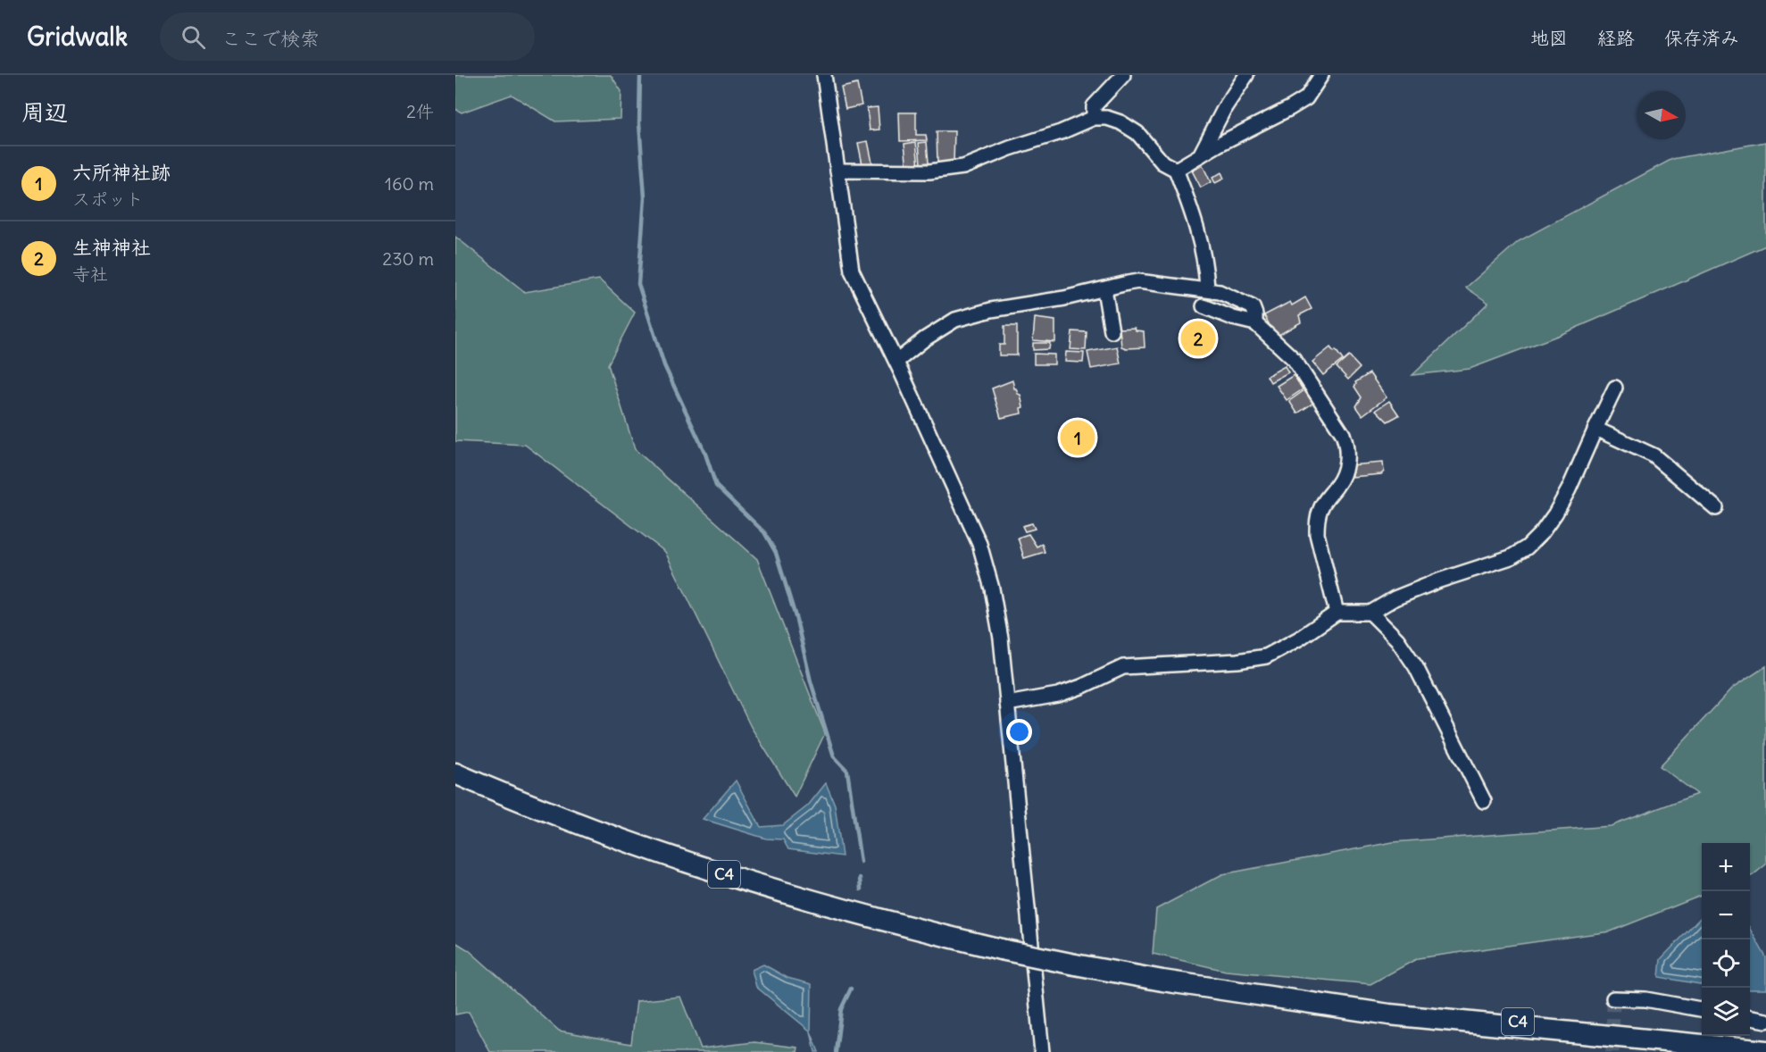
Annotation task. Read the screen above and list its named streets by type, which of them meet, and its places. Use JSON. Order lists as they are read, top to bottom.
{
  "streets": {
    "highway": ["C4"]
  },
  "north": "right",
  "page": {
    "header": "Gridwalk",
    "search": "ここで検索",
    "nav": ["地図", "経路", "保存済み"],
    "heading": ["周辺", "2件"],
    "list": [
      {
        "mark": "1",
        "name": "六所神社跡",
        "note": "スポット",
        "value": "160 m"
      },
      {
        "mark": "2",
        "name": "生神神社",
        "note": "寺社",
        "value": "230 m"
      }
    ],
    "pins": ["2", "1"],
    "map_buttons": ["+", "−"]
  }
}
